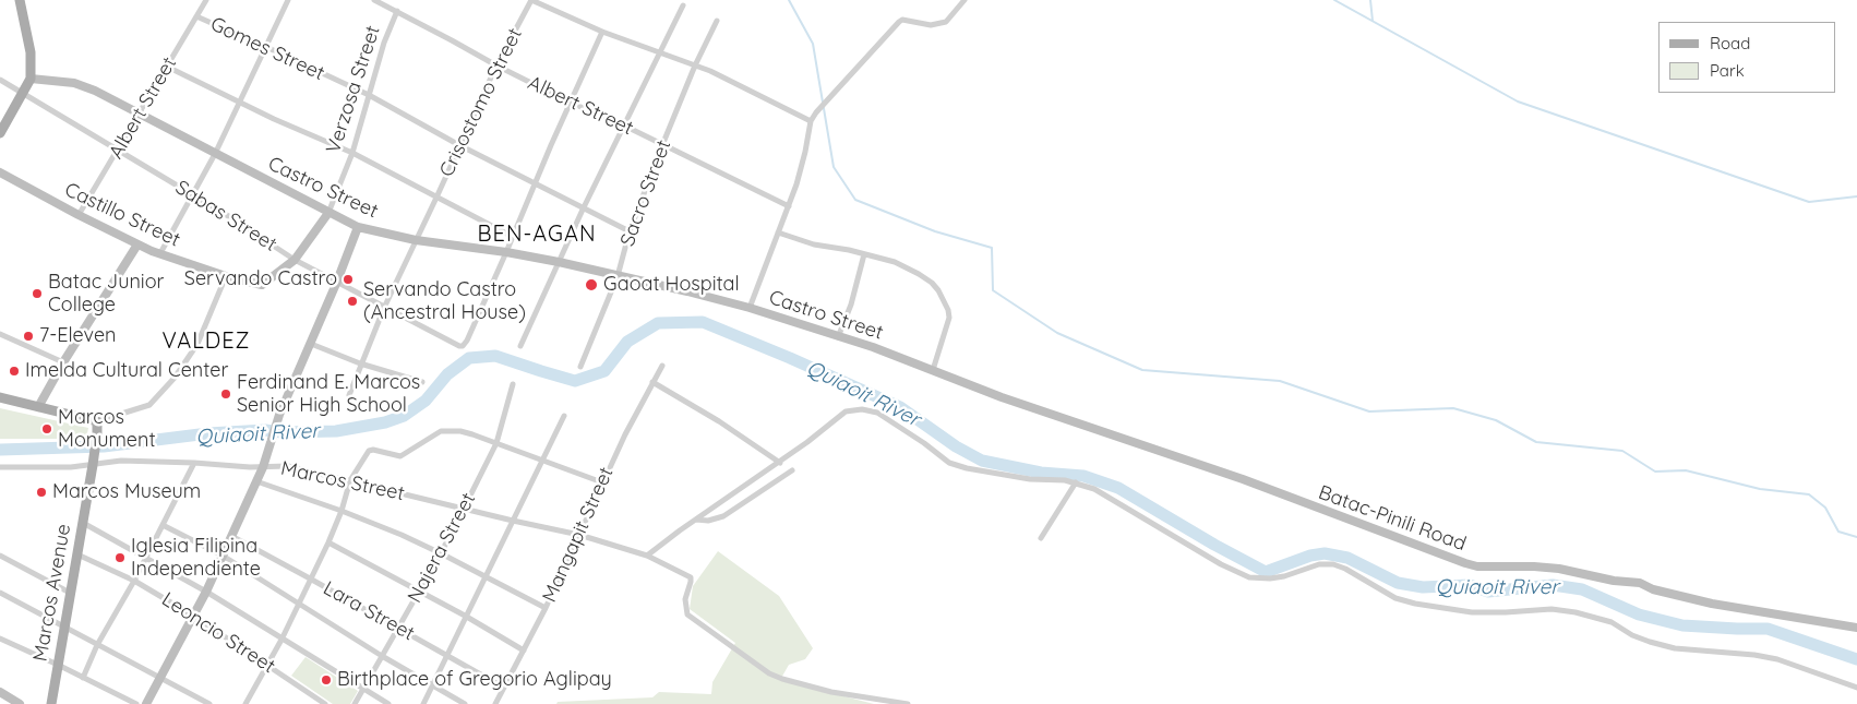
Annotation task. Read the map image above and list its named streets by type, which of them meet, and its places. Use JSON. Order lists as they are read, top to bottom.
{
  "streets": {
    "main road": [
      "Verzosa Street",
      "Castro Street",
      "Castillo Street",
      "Batac-Pinili Road",
      "Marcos Avenue"
    ],
    "street": [
      "Gomes Street",
      "Crisostomo Street",
      "Albert Street",
      "Sacro Street",
      "Sabas Street",
      "Marcos Street",
      "Mangapit Street",
      "Najera Street",
      "Lara Street",
      "Leoncio Street"
    ]
  },
  "crossings": [
    ["Gomes Street", "Verzosa Street"],
    ["Gomes Street", "Crisostomo Street"],
    ["Gomes Street", "Albert Street"],
    ["Gomes Street", "Sacro Street"],
    ["Verzosa Street", "Albert Street"],
    ["Verzosa Street", "Castro Street"],
    ["Verzosa Street", "Castillo Street"],
    ["Verzosa Street", "Sabas Street"],
    ["Crisostomo Street", "Albert Street"],
    ["Crisostomo Street", "Castro Street"],
    ["Crisostomo Street", "Sacro Street"],
    ["Crisostomo Street", "Sabas Street"],
    ["Albert Street", "Castro Street"],
    ["Albert Street", "Sacro Street"],
    ["Albert Street", "Castillo Street"],
    ["Albert Street", "Sabas Street"],
    ["Castro Street", "Sacro Street"],
    ["Castro Street", "Sabas Street"],
    ["Castro Street", "Batac-Pinili Road"],
    ["Marcos Street", "Mangapit Street"],
    ["Marcos Street", "Najera Street"],
    ["Marcos Street", "Marcos Avenue"],
    ["Mangapit Street", "Lara Street"],
    ["Najera Street", "Lara Street"],
    ["Marcos Avenue", "Leoncio Street"]
  ],
  "districts": ["BEN-AGAN", "VALDEZ"],
  "water": ["Quiaoit River"],
  "places": [
    "Servando Castro",
    "Gaoat Hospital",
    "Batac Junior College",
    "Servando Castro (Ancestral House)",
    "7-Eleven",
    "Imelda Cultural Center",
    "Ferdinand E. Marcos Senior High School",
    "Marcos Monument",
    "Marcos Museum",
    "Iglesia Filipina Independiente",
    "Birthplace of Gregorio Aglipay"
  ],
  "legend": ["Road", "Park"]
}
